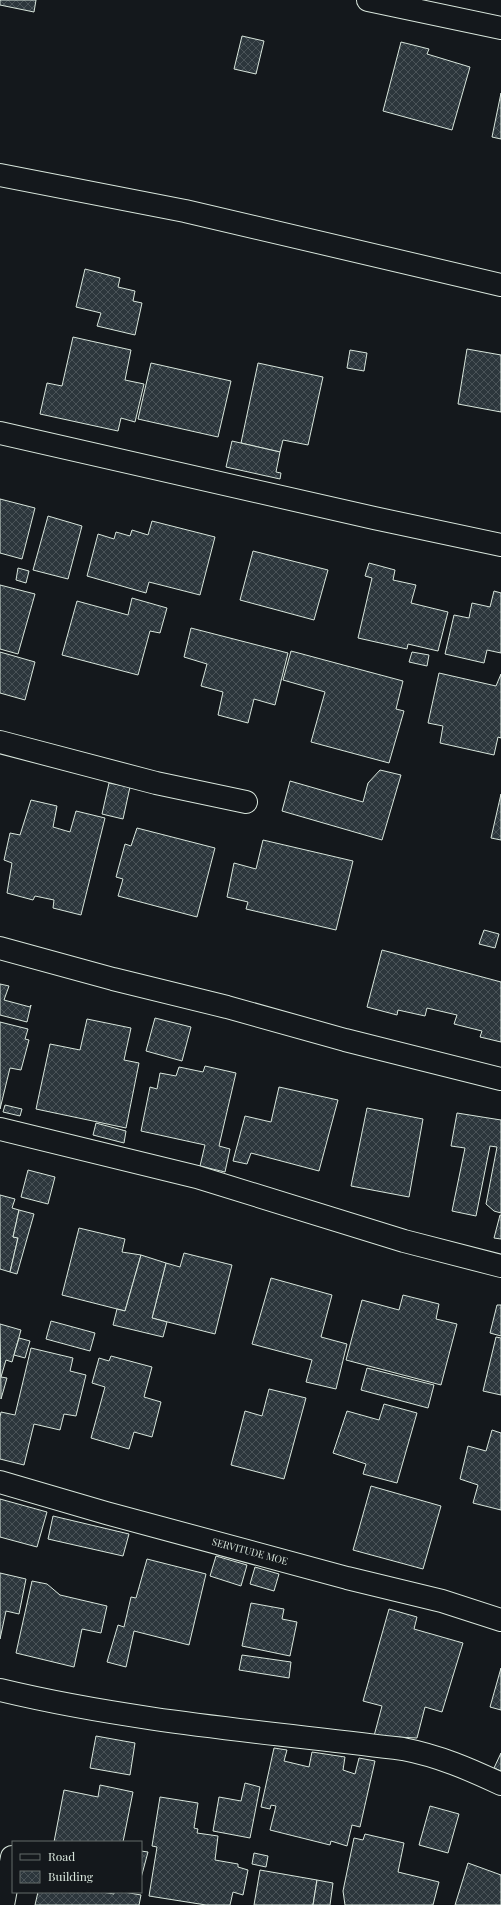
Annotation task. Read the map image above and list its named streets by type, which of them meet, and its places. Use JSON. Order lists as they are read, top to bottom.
{
  "streets": {
    "street": ["SERVITUDE MOE"]
  },
  "legend": ["Road", "Building"]
}
